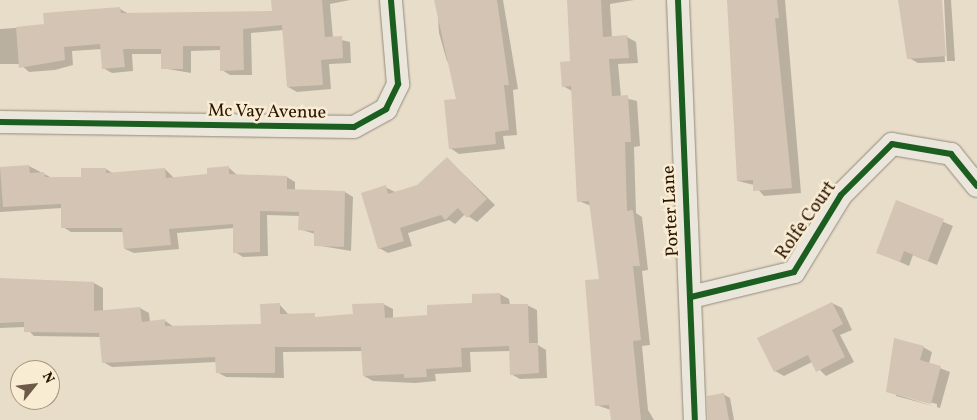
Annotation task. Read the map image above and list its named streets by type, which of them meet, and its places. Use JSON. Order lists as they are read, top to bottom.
{
  "streets": {
    "street": ["Mc Vay Avenue", "Porter Lane", "Rolfe Court"]
  },
  "crossings": [
    ["Porter Lane", "Rolfe Court"]
  ],
  "north": "top right"
}
